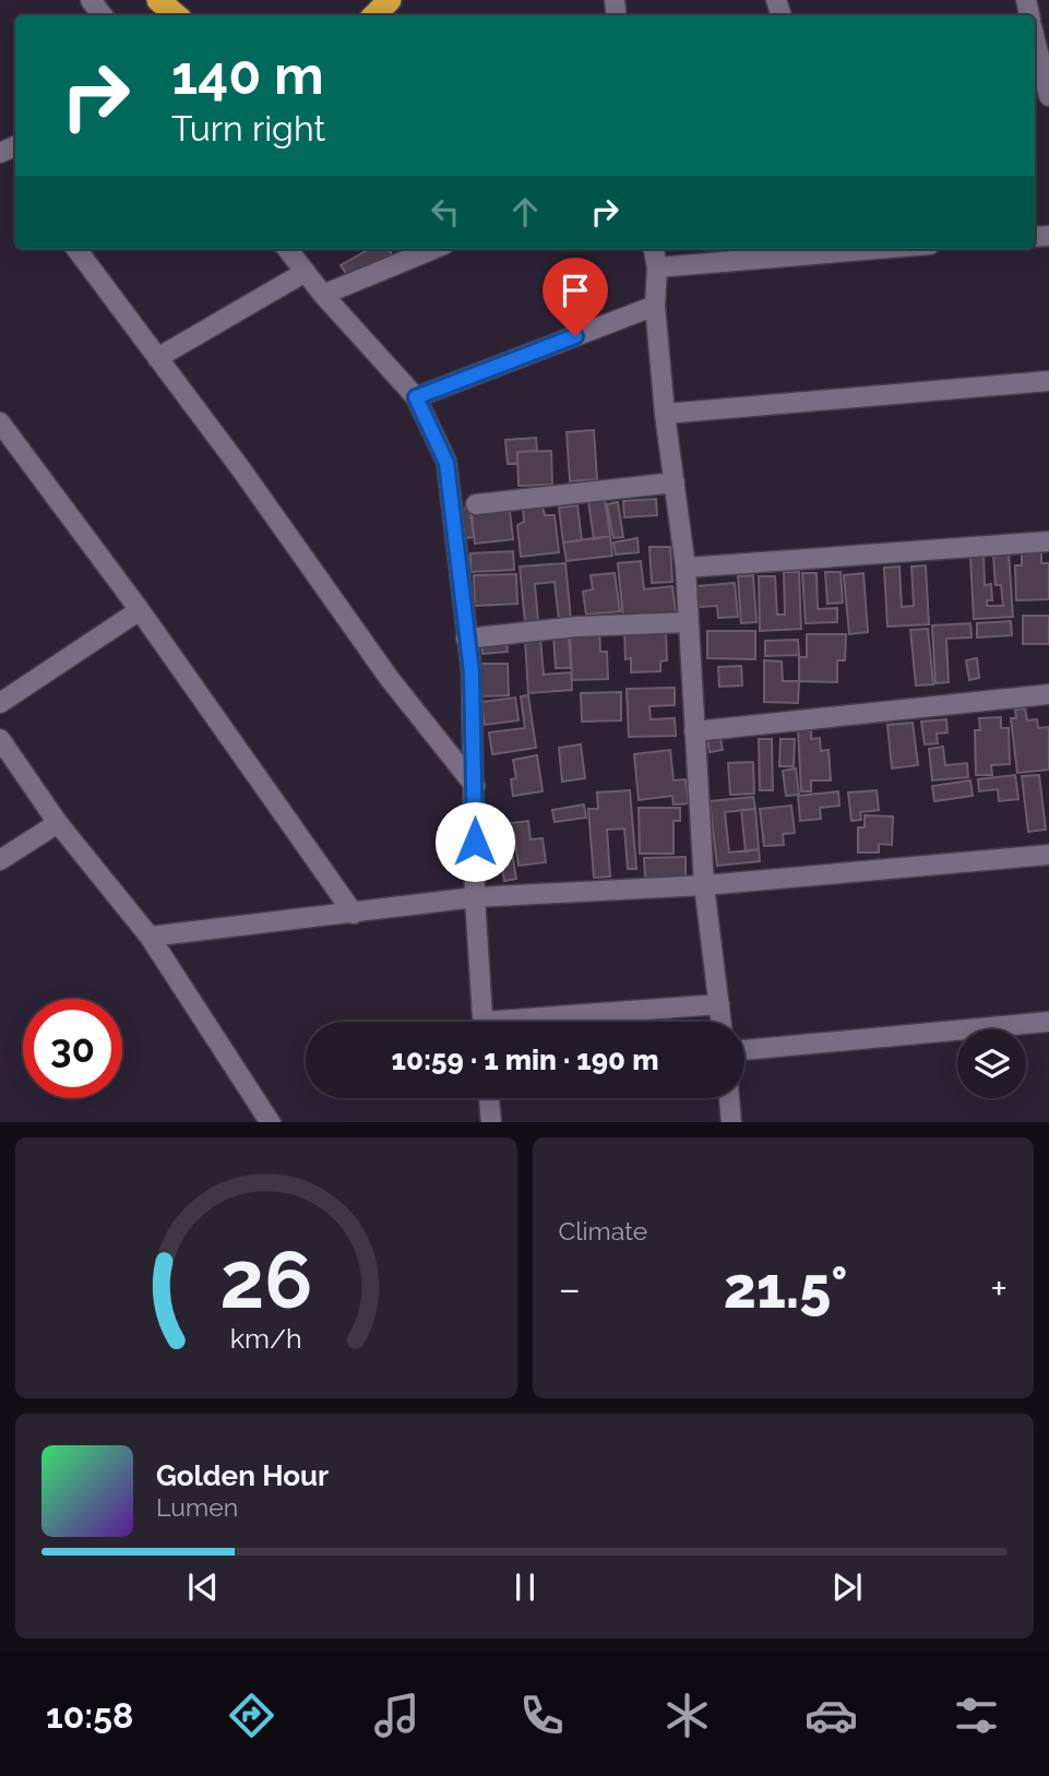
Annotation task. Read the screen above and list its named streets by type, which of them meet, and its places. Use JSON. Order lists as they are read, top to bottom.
{
  "page": {
    "turn": ["140 m", "Turn right"],
    "limit": "30",
    "trip": "10:59 · 1 min · 190 m",
    "tile": "Climate",
    "heat": ["−", "21.5°", "+"],
    "song": ["Golden Hour", "Lumen"],
    "tabs": "10:58",
    "gauge": ["26", "km/h"]
  }
}
